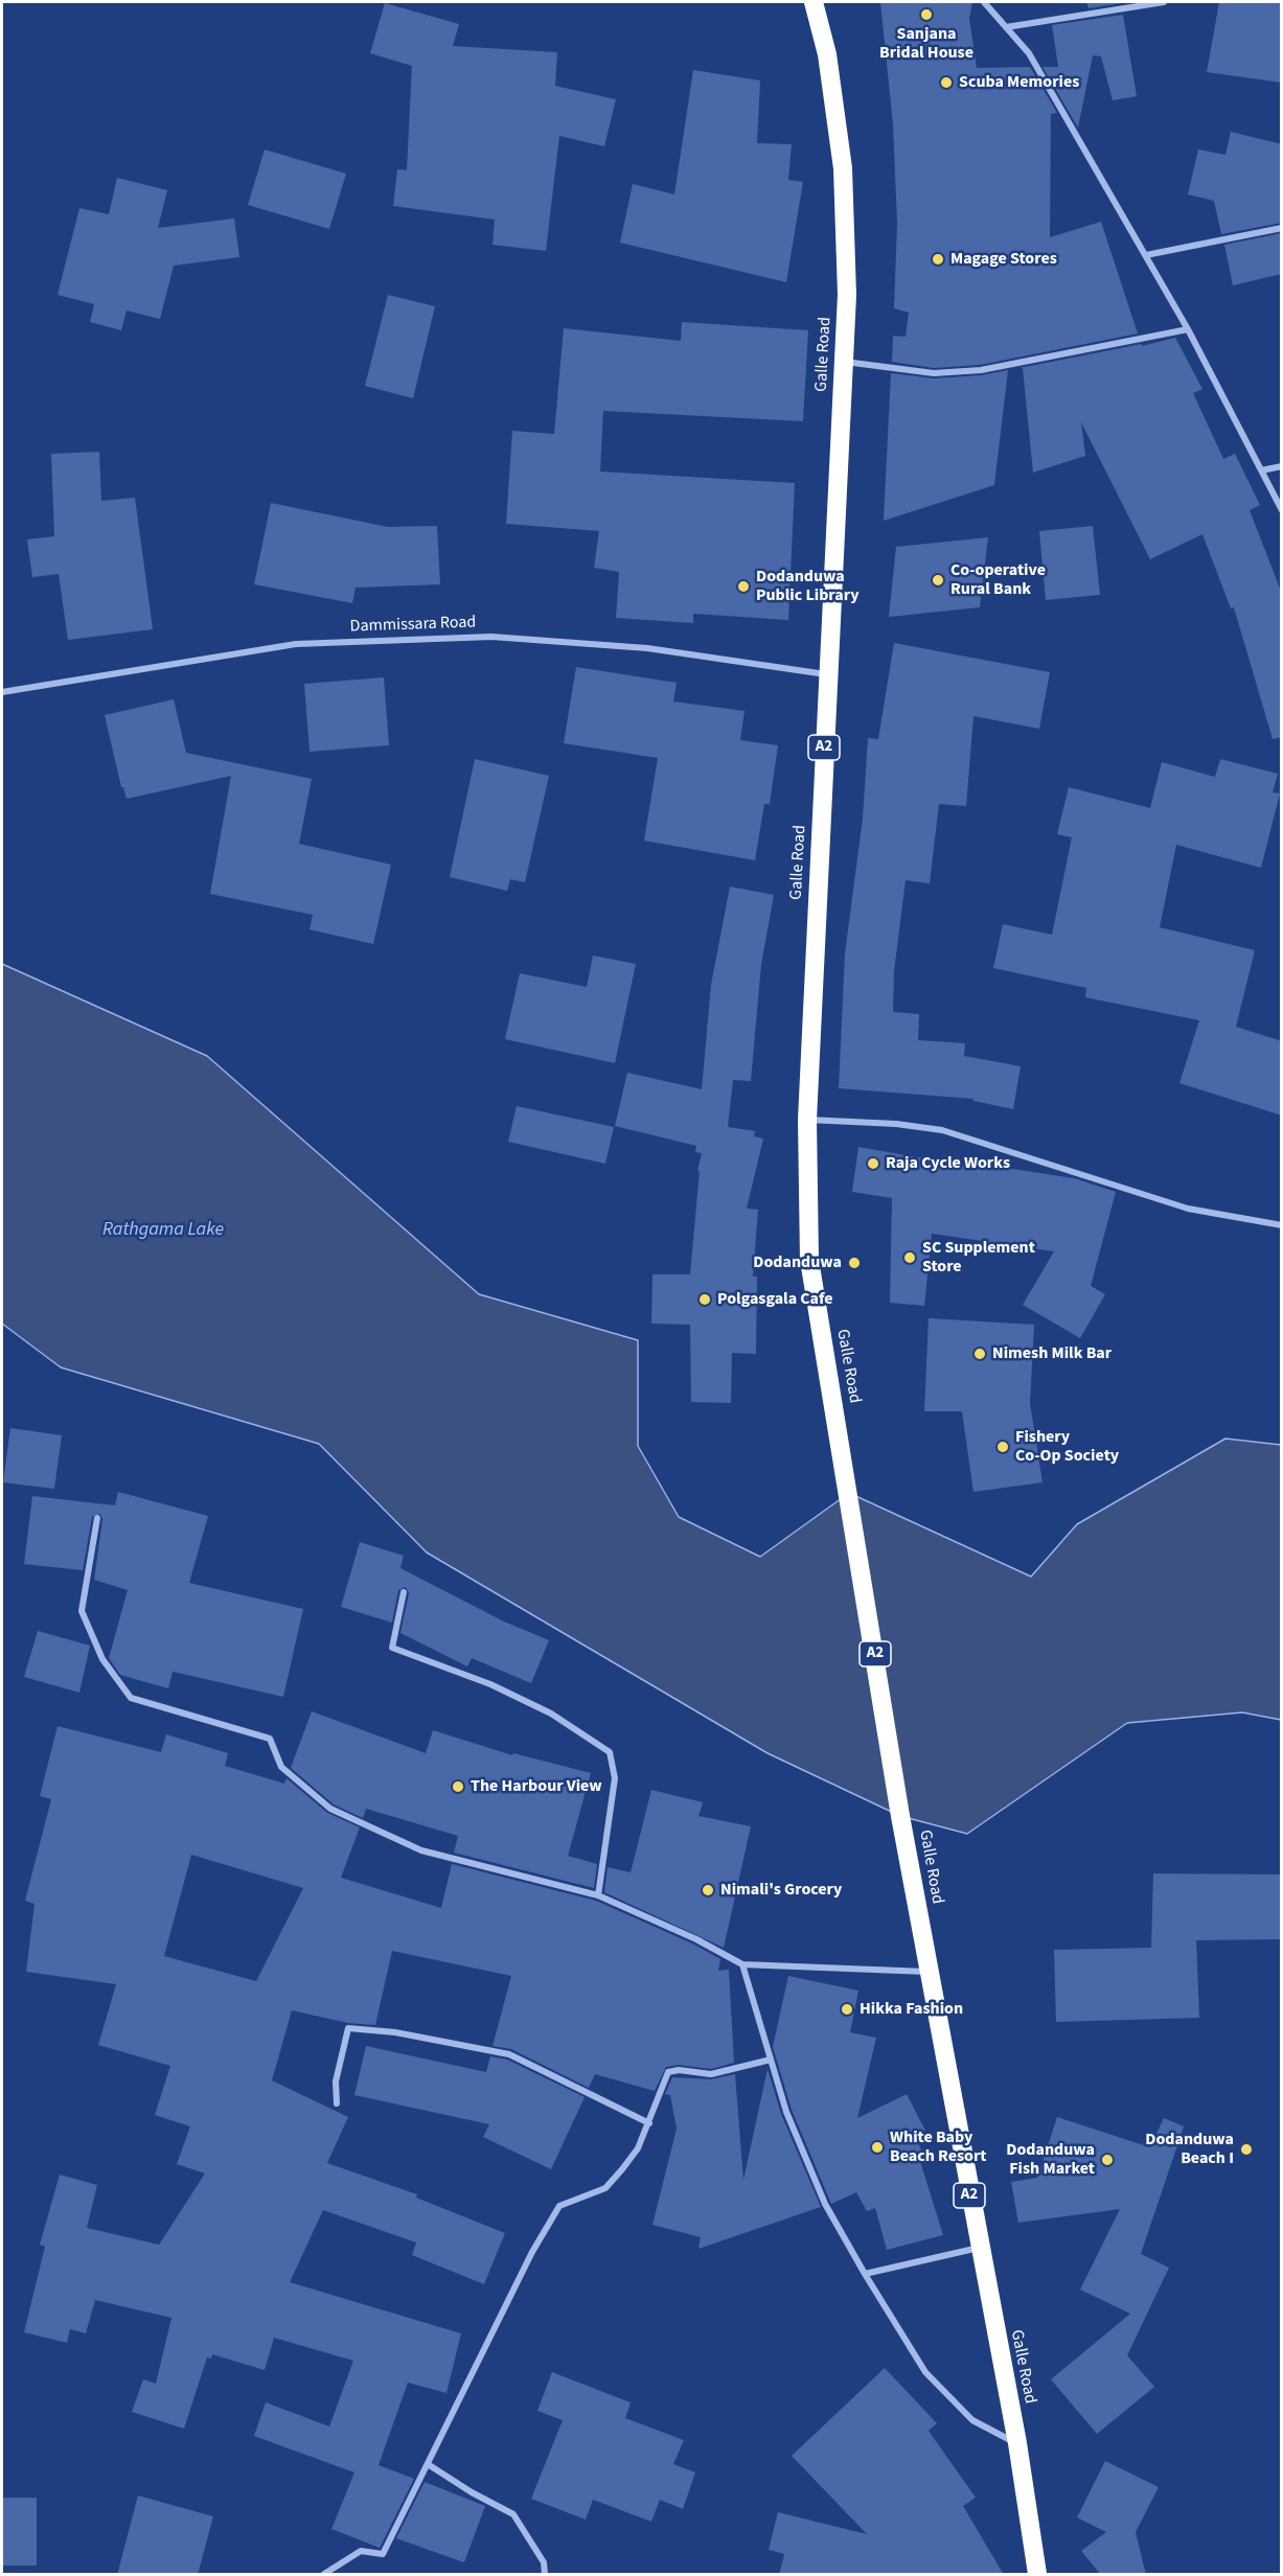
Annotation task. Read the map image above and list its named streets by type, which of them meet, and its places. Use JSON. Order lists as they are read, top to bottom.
{
  "streets": {
    "highway": ["Galle Road", "A2"],
    "street": ["Dammissara Road"]
  },
  "crossings": [
    ["Galle Road", "Dammissara Road"]
  ],
  "water": ["Rathgama Lake"],
  "places": [
    "Sanjana Bridal House",
    "Scuba Memories",
    "Magage Stores",
    "Co-operative Rural Bank",
    "Dodanduwa Public Library",
    "Raja Cycle Works",
    "SC Supplement Store",
    "Dodanduwa",
    "Polgasgala Cafe",
    "Nimesh Milk Bar",
    "Fishery Co-Op Society",
    "The Harbour View",
    "Nimali's Grocery",
    "Hikka Fashion",
    "White Baby Beach Resort",
    "Dodanduwa Beach I",
    "Dodanduwa Fish Market"
  ]
}
